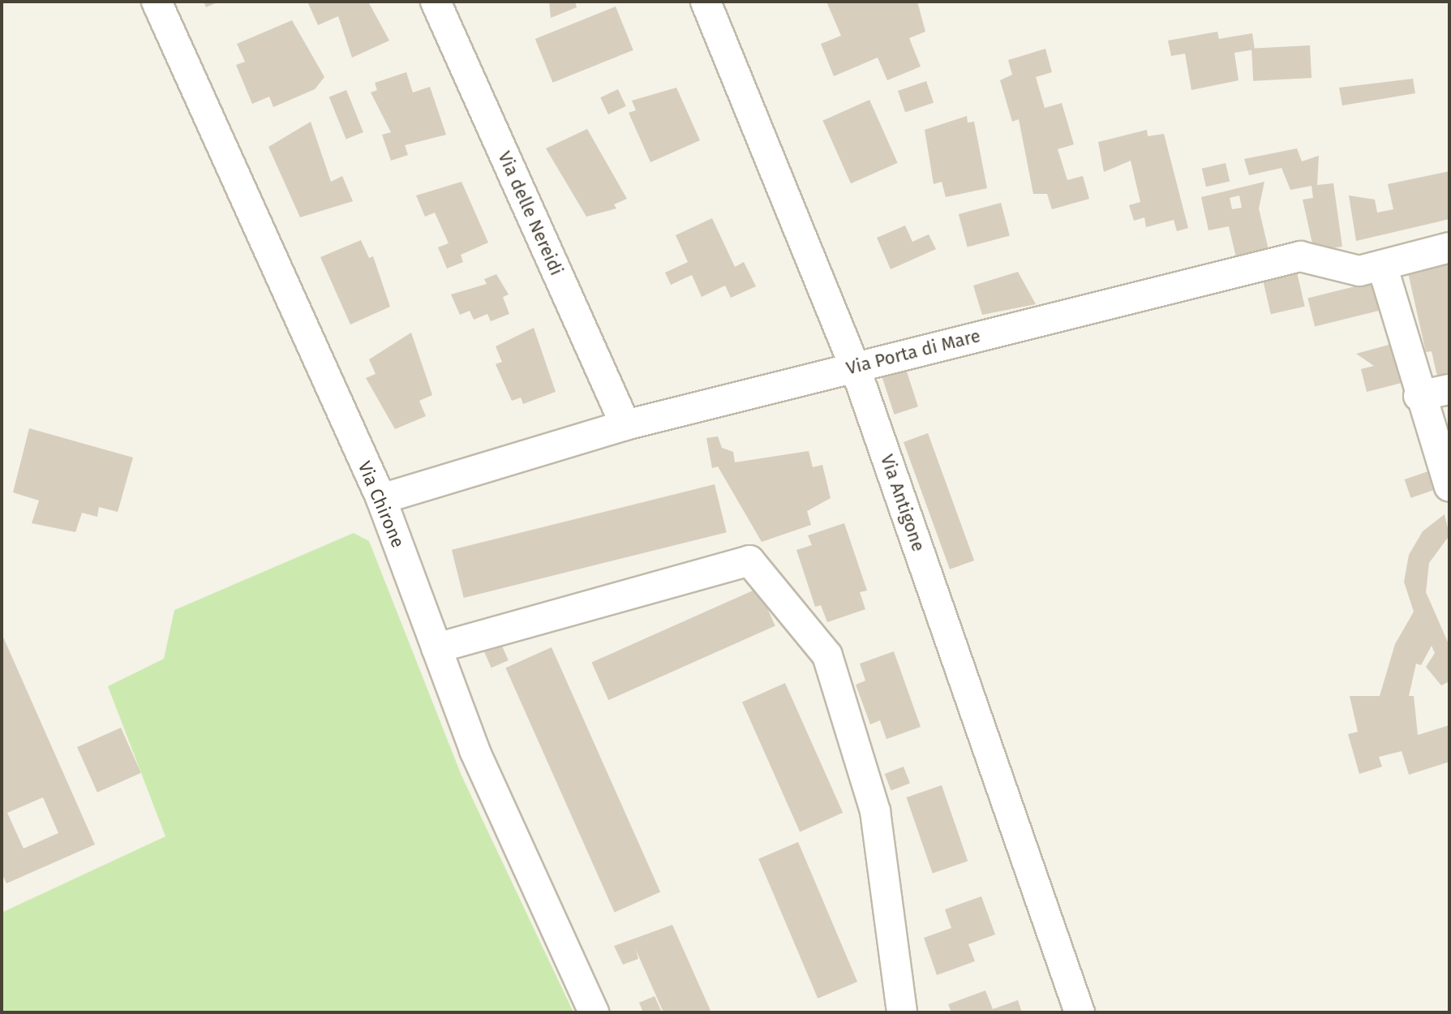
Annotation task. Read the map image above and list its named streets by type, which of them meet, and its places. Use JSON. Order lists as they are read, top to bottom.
{
  "streets": {
    "street": [
      "Via delle Nereidi",
      "Via Porta di Mare",
      "Via Antigone",
      "Via Chirone"
    ]
  },
  "crossings": [
    ["Via delle Nereidi", "Via Porta di Mare"],
    ["Via Porta di Mare", "Via Antigone"],
    ["Via Porta di Mare", "Via Chirone"]
  ]
}
